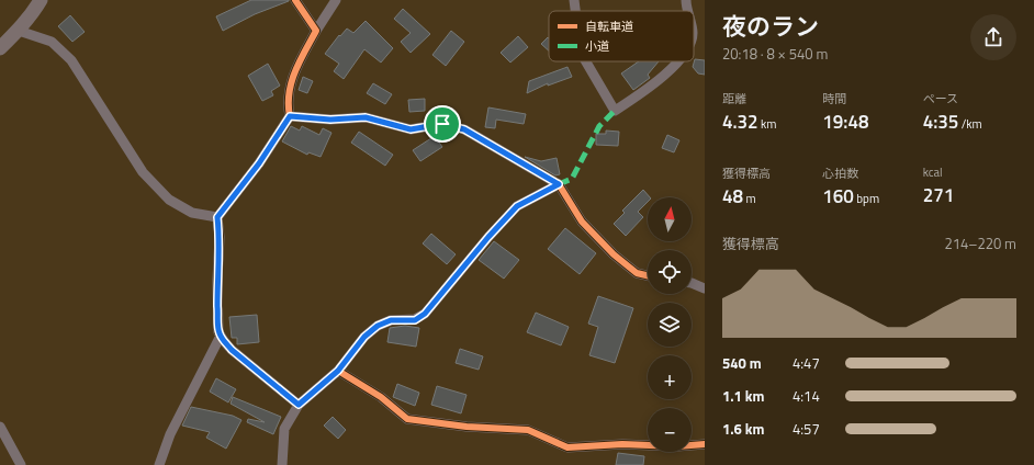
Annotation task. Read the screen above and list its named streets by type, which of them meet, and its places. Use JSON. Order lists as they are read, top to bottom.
{
  "legend": ["自転車道", "小道"],
  "north": "top",
  "page": {
    "heading": ["夜のラン", "20:18 · 8 × 540 m"],
    "stats": [
      ["距離", "4.32 km"],
      ["時間", "19:48"],
      ["ペース", "4:35 /km"],
      ["獲得標高", "48 m"],
      ["心拍数", "160 bpm"],
      ["kcal", "271"]
    ],
    "map_buttons": ["+", "−"],
    "chart": ["獲得標高", "214–220 m"],
    "list": [
      {
        "name": "540 m",
        "note": "4:47"
      },
      {
        "name": "1.1 km",
        "note": "4:14"
      },
      {
        "name": "1.6 km",
        "note": "4:57"
      }
    ]
  }
}
